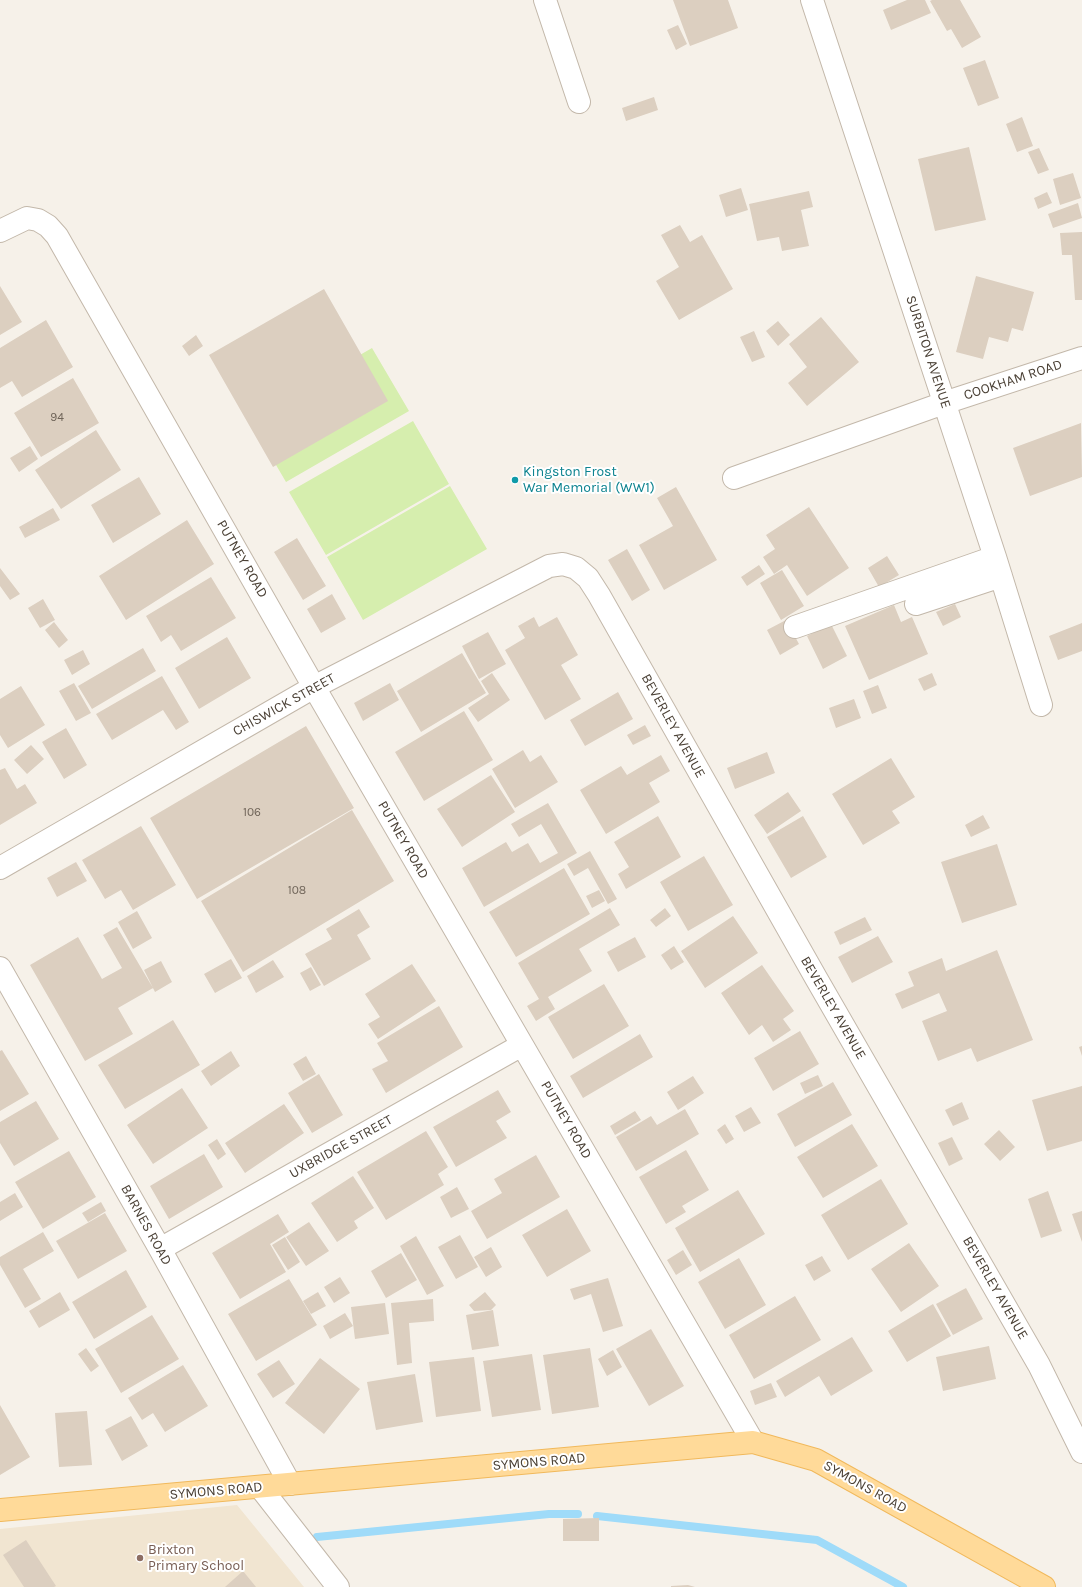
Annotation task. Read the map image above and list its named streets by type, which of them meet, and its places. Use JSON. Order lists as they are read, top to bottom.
{
  "streets": {
    "main road": ["SYMONS ROAD"],
    "street": [
      "SURBITON AVENUE",
      "COOKHAM ROAD",
      "PUTNEY ROAD",
      "CHISWICK STREET",
      "BEVERLEY AVENUE",
      "UXBRIDGE STREET",
      "BARNES ROAD"
    ]
  },
  "crossings": [
    ["SURBITON AVENUE", "COOKHAM ROAD"],
    ["PUTNEY ROAD", "CHISWICK STREET"],
    ["PUTNEY ROAD", "UXBRIDGE STREET"],
    ["PUTNEY ROAD", "SYMONS ROAD"],
    ["CHISWICK STREET", "BEVERLEY AVENUE"],
    ["UXBRIDGE STREET", "BARNES ROAD"],
    ["BARNES ROAD", "SYMONS ROAD"]
  ],
  "places": ["Kingston Frost War Memorial (WW1)", "Brixton Primary School"],
  "house_numbers": ["94", "106", "108"]
}
